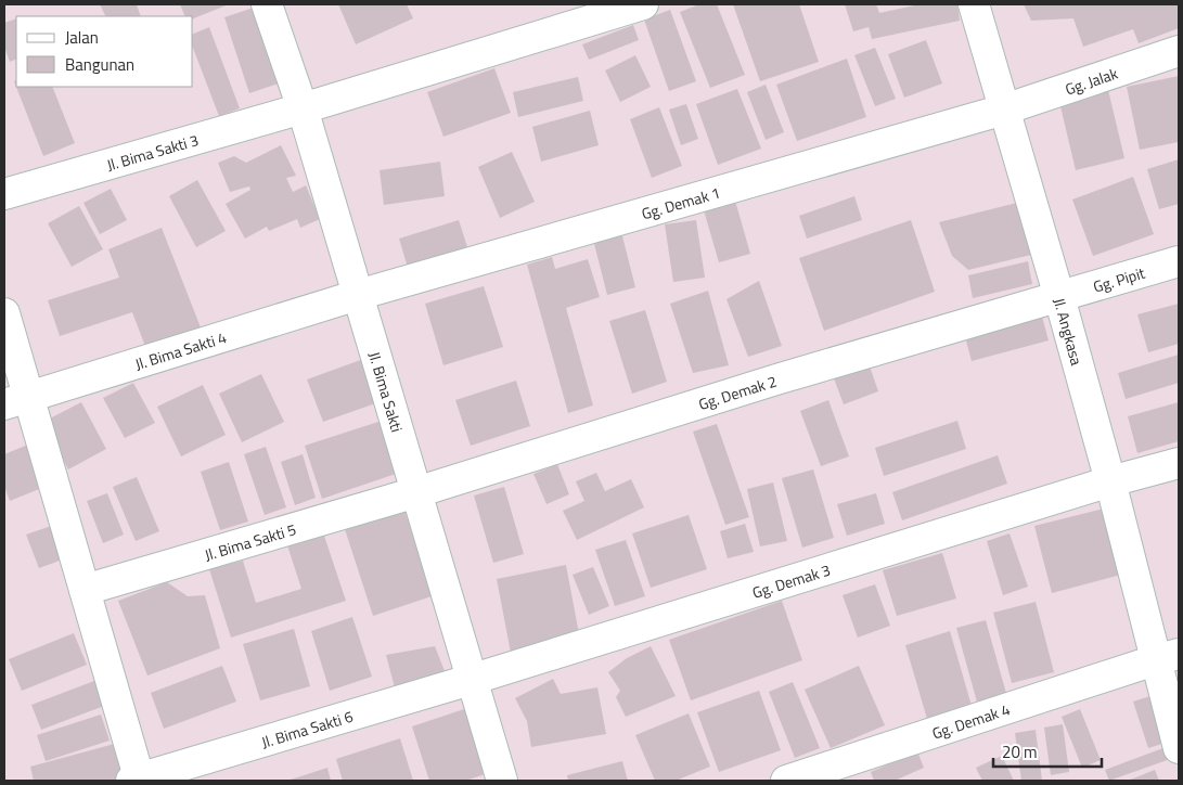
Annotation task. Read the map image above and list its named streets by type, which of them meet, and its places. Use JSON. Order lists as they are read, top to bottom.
{
  "streets": {
    "street": [
      "Gg. Jalak",
      "Jl. Bima Sakti 3",
      "Gg. Demak 1",
      "Gg. Pipit",
      "Jl. Angkasa",
      "Jl. Bima Sakti 4",
      "Jl. Bima Sakti",
      "Gg. Demak 2",
      "Jl. Bima Sakti 5",
      "Gg. Demak 3",
      "Gg. Demak 4",
      "Jl. Bima Sakti 6"
    ]
  },
  "crossings": [
    ["Gg. Jalak", "Gg. Demak 1"],
    ["Gg. Jalak", "Jl. Angkasa"],
    ["Jl. Bima Sakti 3", "Jl. Bima Sakti"],
    ["Gg. Demak 1", "Jl. Angkasa"],
    ["Gg. Demak 1", "Jl. Bima Sakti 4"],
    ["Gg. Demak 1", "Jl. Bima Sakti"],
    ["Gg. Pipit", "Jl. Angkasa"],
    ["Gg. Pipit", "Gg. Demak 2"],
    ["Jl. Angkasa", "Gg. Demak 2"],
    ["Jl. Angkasa", "Gg. Demak 3"],
    ["Jl. Angkasa", "Gg. Demak 4"],
    ["Jl. Bima Sakti 4", "Jl. Bima Sakti"],
    ["Jl. Bima Sakti", "Gg. Demak 2"],
    ["Jl. Bima Sakti", "Jl. Bima Sakti 5"],
    ["Jl. Bima Sakti", "Gg. Demak 3"],
    ["Jl. Bima Sakti", "Jl. Bima Sakti 6"],
    ["Gg. Demak 2", "Jl. Bima Sakti 5"],
    ["Gg. Demak 3", "Jl. Bima Sakti 6"]
  ],
  "legend": ["Jalan", "Bangunan"],
  "scale_bar": "20 m"
}
